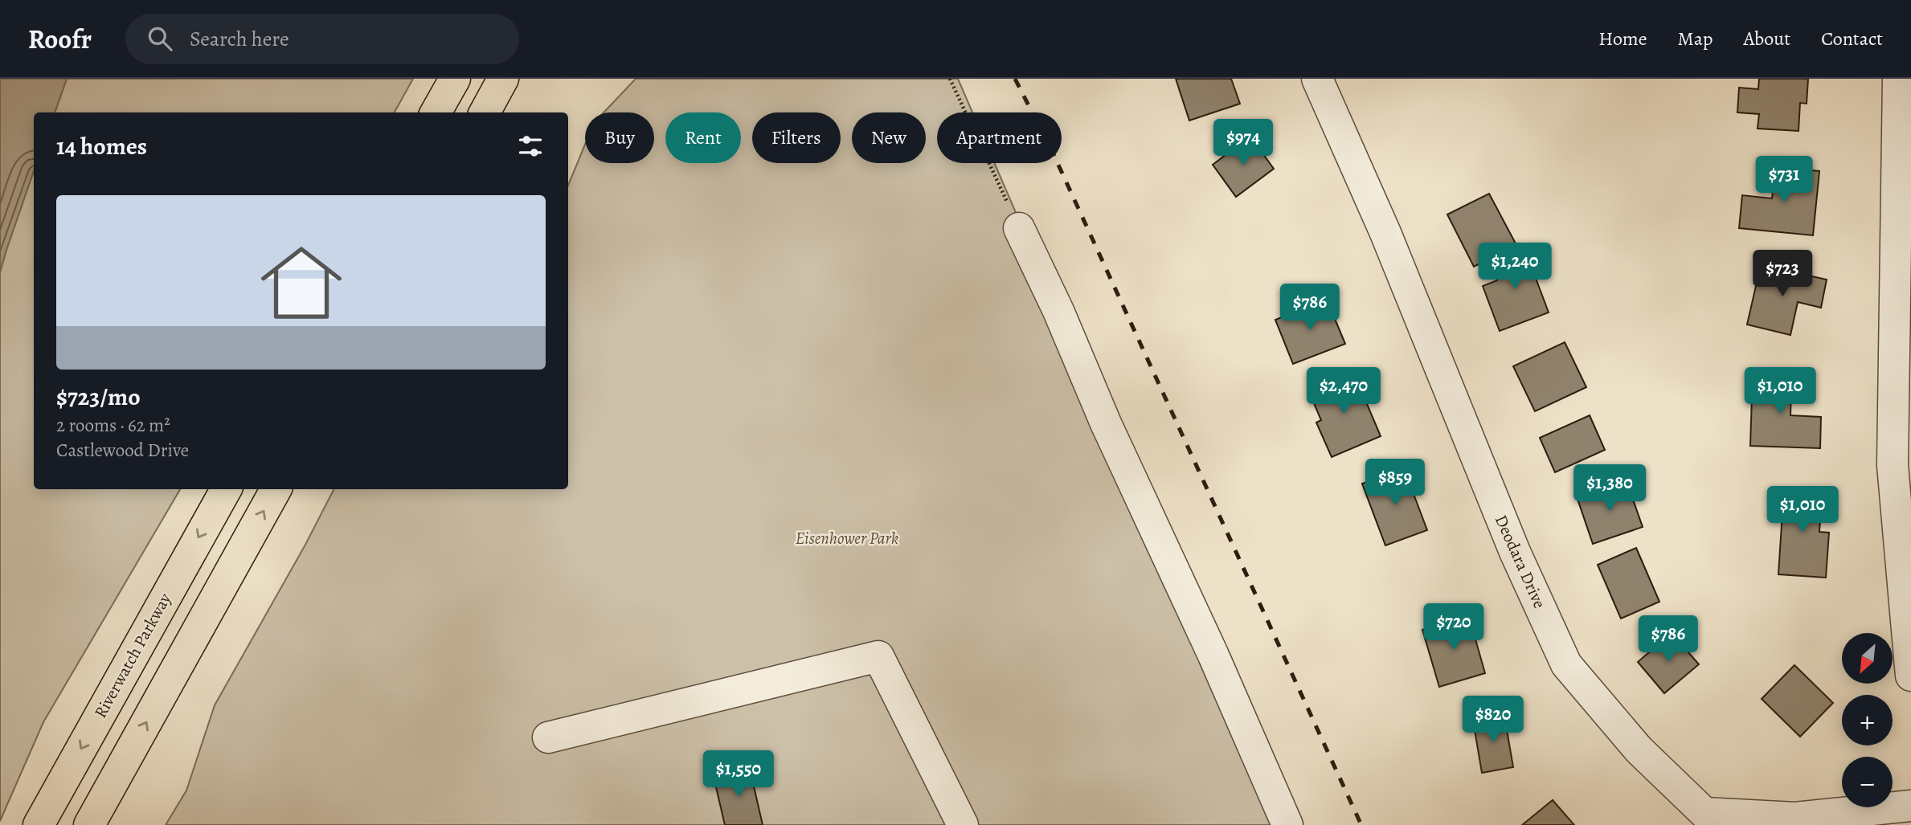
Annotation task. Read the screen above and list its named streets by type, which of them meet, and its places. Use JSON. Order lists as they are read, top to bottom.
{
  "streets": {
    "main road": ["Riverwatch Parkway"],
    "street": ["Deodara Drive"]
  },
  "parks": ["Eisenhower Park"],
  "north": "bottom left",
  "page": {
    "header": "Roofr",
    "search": "Search here",
    "nav": [
      "Home",
      "Map",
      "About",
      "Contact"
    ],
    "chip": [
      "Buy",
      "Rent",
      "Filters",
      "New",
      "Apartment"
    ],
    "heading": "14 homes",
    "price": [
      "$974",
      "$731",
      "$1,240",
      "$723",
      "$786",
      "$2,470",
      "$1,010",
      "$859",
      "$1,380",
      "$1,010",
      "$720",
      "$786",
      "$820",
      "$1,550"
    ],
    "list": [
      {
        "name": "$723/mo",
        "note": "2 rooms · 62 m² · Castlewood Drive"
      }
    ],
    "map_buttons": ["+", "−"]
  }
}
